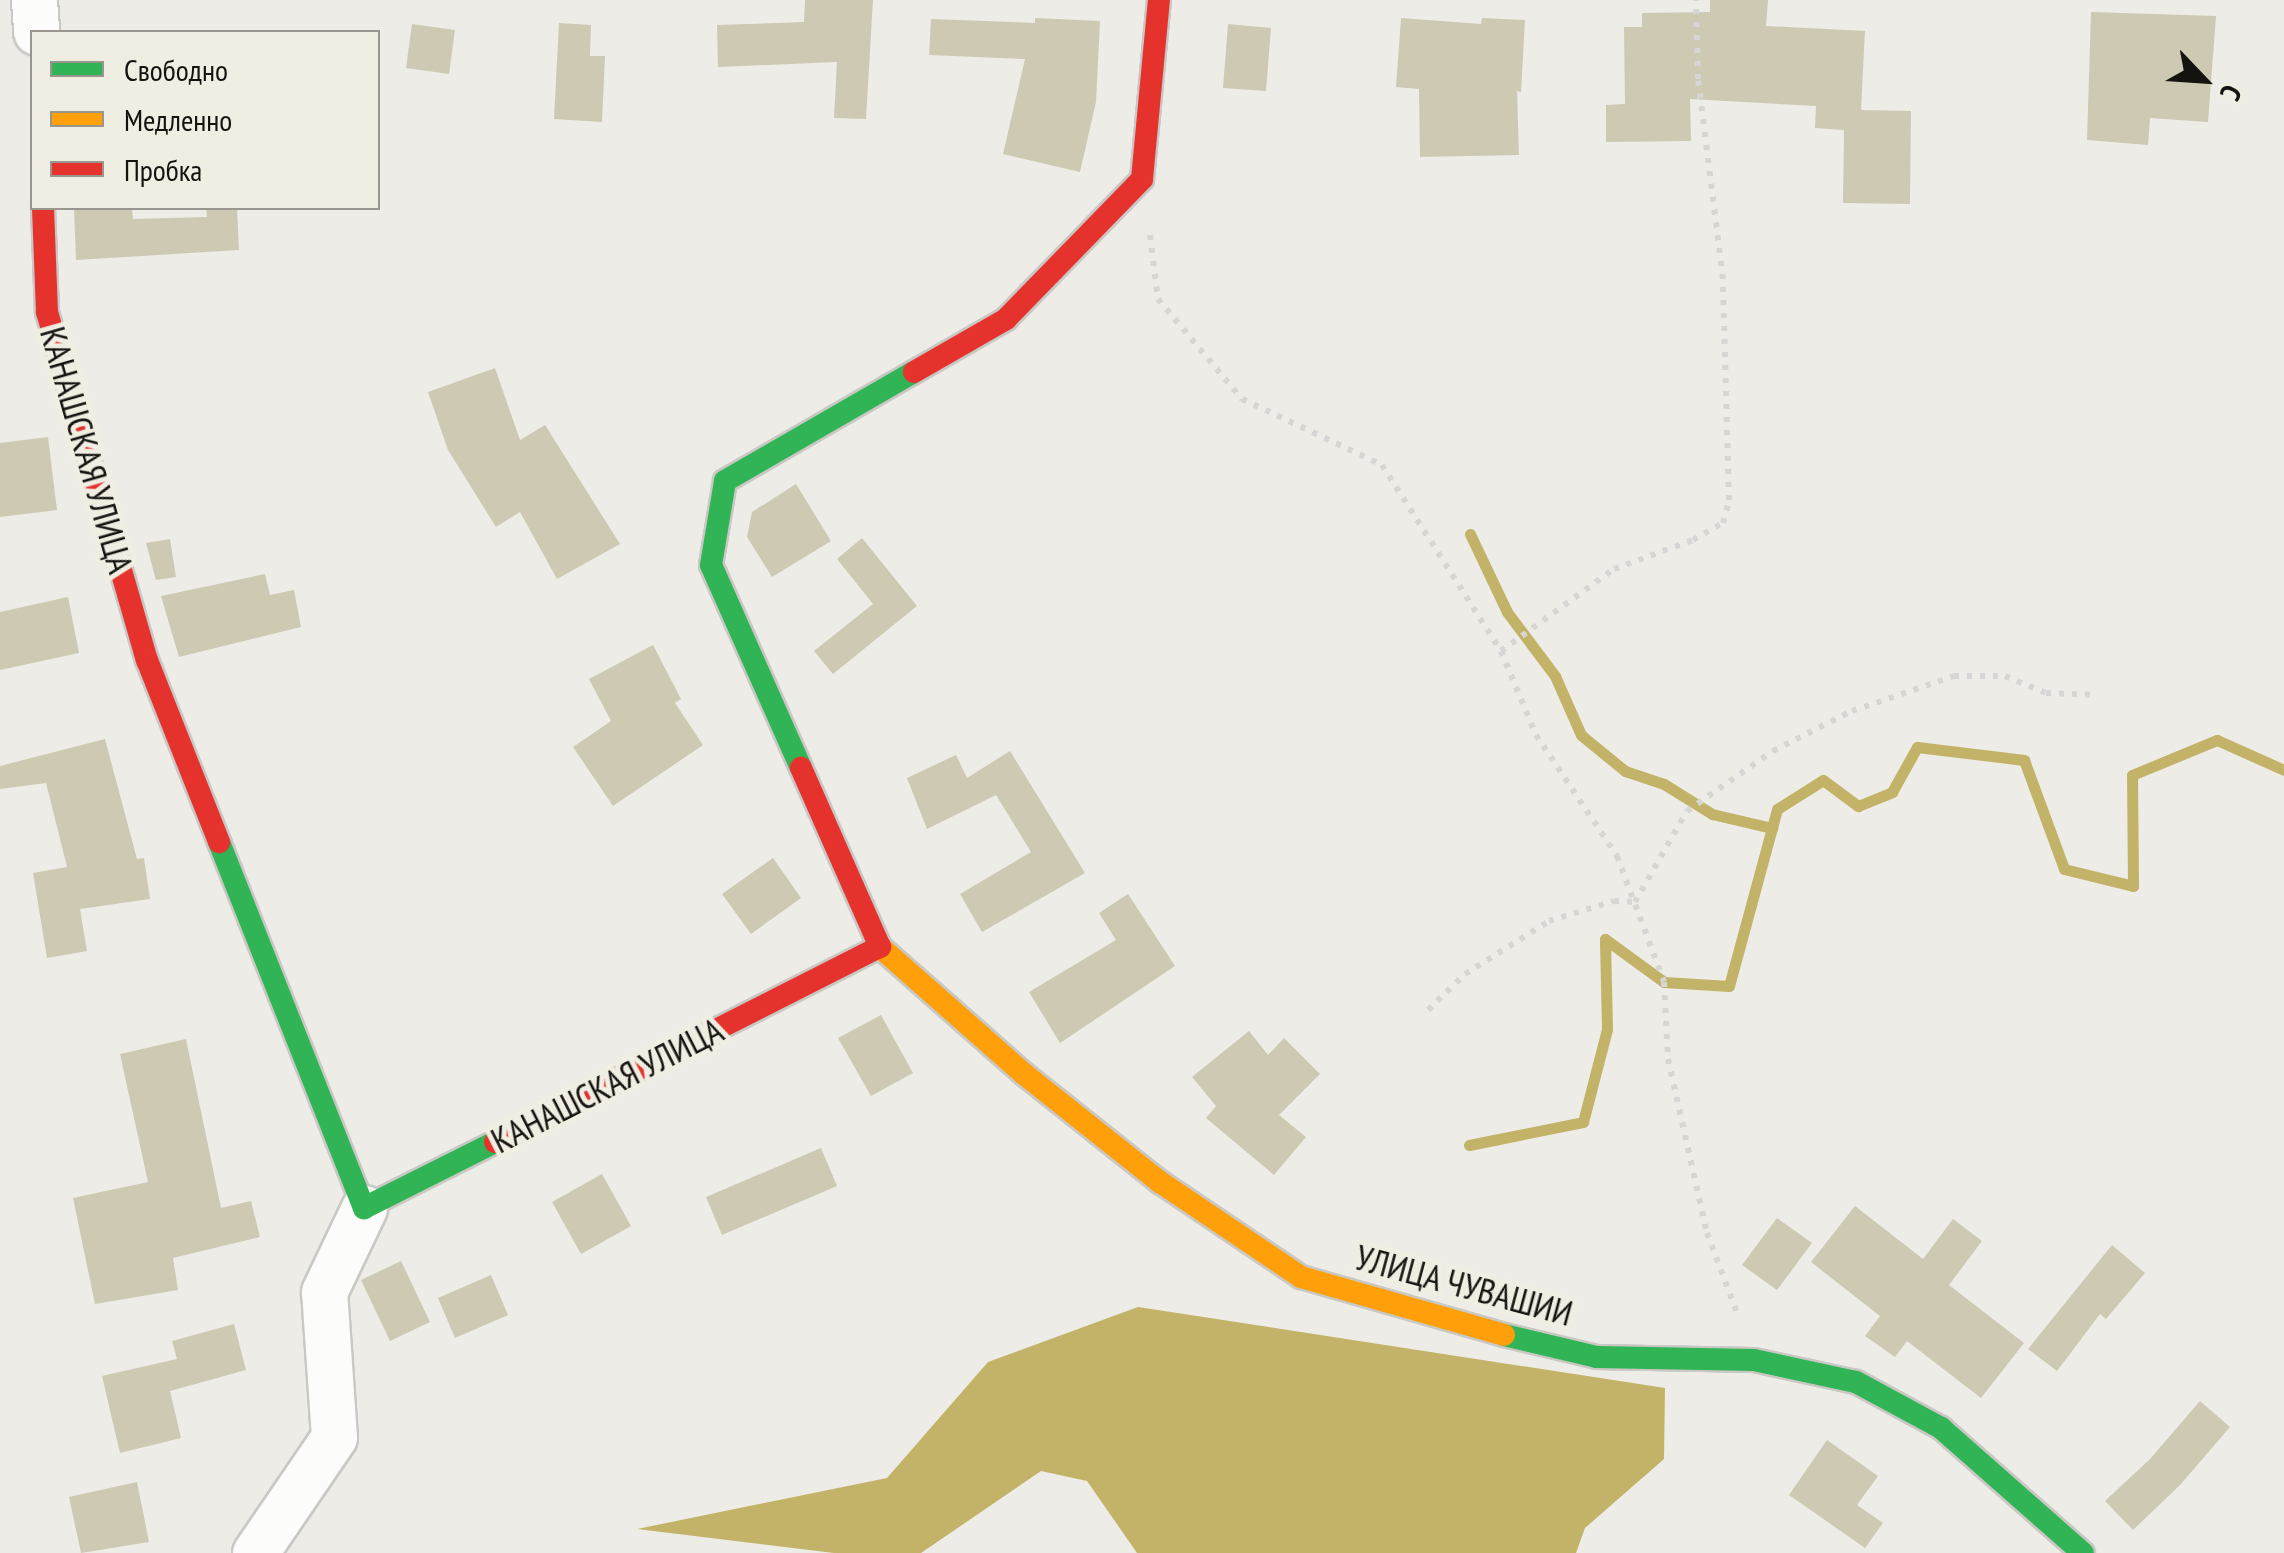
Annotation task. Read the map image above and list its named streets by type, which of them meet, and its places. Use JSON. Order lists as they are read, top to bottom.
{
  "streets": {
    "street": ["КАНАШСКАЯ УЛИЦА", "УЛИЦА ЧУВАШИИ"]
  },
  "crossings": [
    ["КАНАШСКАЯ УЛИЦА", "УЛИЦА ЧУВАШИИ"]
  ],
  "legend": ["Свободно", "Медленно", "Пробка"],
  "north": "bottom right"
}
